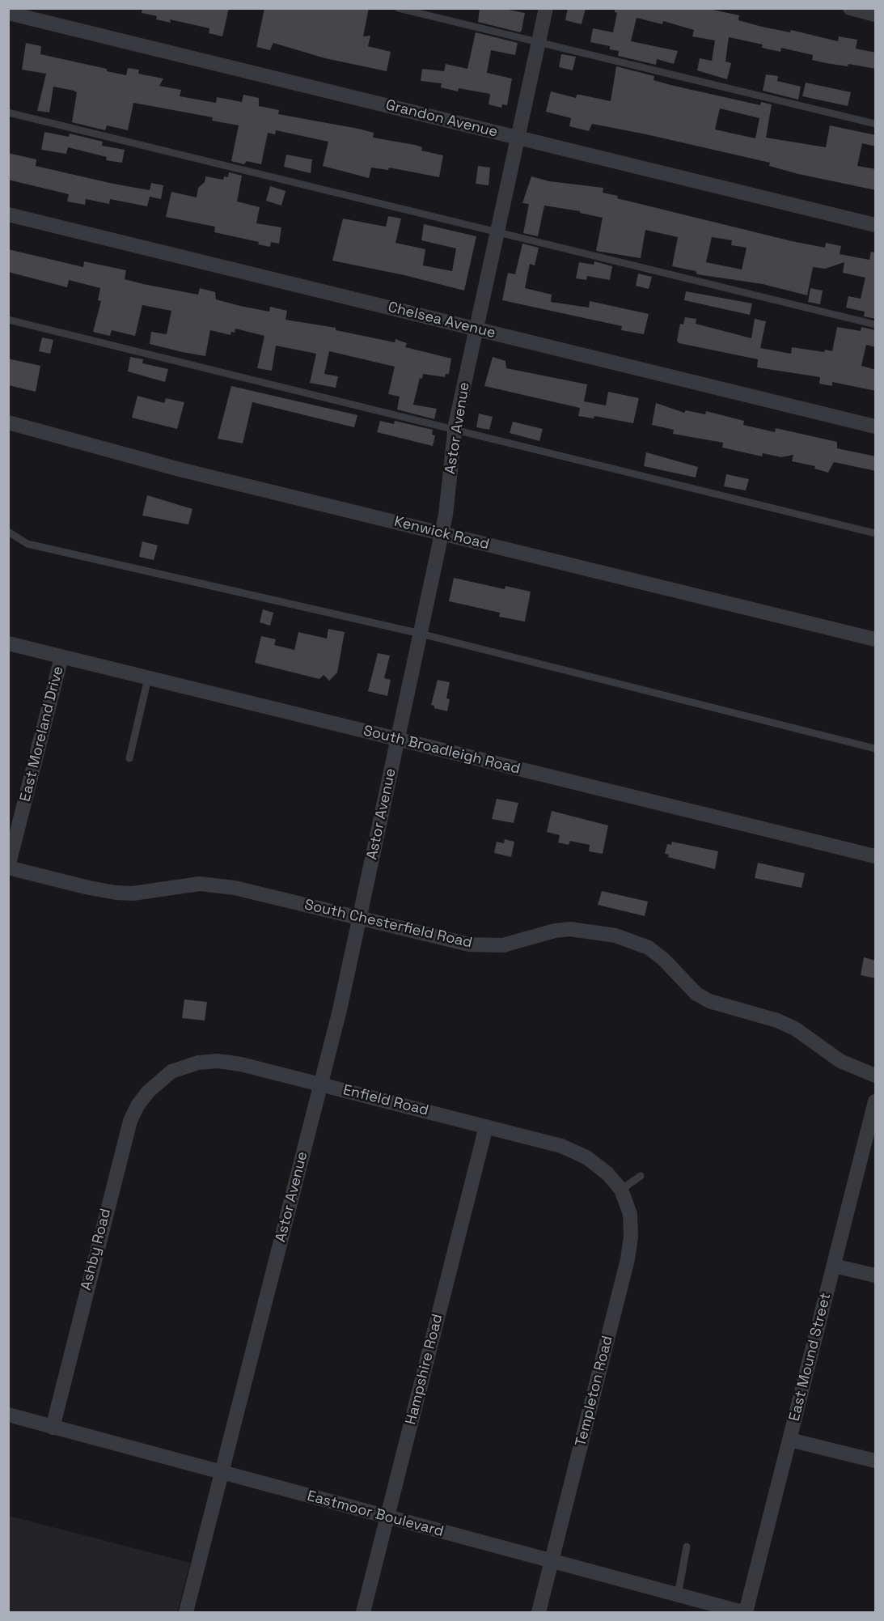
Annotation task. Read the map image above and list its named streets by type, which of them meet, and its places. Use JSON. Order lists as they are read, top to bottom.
{
  "streets": {
    "street": [
      "Grandon Avenue",
      "Chelsea Avenue",
      "Astor Avenue",
      "Kenwick Road",
      "East Moreland Drive",
      "South Broadleigh Road",
      "South Chesterfield Road",
      "Enfield Road",
      "Ashby Road",
      "East Mound Street",
      "Hampshire Road",
      "Templeton Road",
      "Eastmoor Boulevard"
    ]
  },
  "crossings": [
    ["Grandon Avenue", "Astor Avenue"],
    ["Chelsea Avenue", "Astor Avenue"],
    ["Astor Avenue", "Kenwick Road"],
    ["Astor Avenue", "South Broadleigh Road"],
    ["Astor Avenue", "South Chesterfield Road"],
    ["Astor Avenue", "Enfield Road"],
    ["Astor Avenue", "Eastmoor Boulevard"],
    ["East Moreland Drive", "South Broadleigh Road"],
    ["East Moreland Drive", "South Chesterfield Road"],
    ["Enfield Road", "Ashby Road"],
    ["Enfield Road", "Hampshire Road"],
    ["Enfield Road", "Templeton Road"],
    ["Ashby Road", "Eastmoor Boulevard"],
    ["East Mound Street", "Eastmoor Boulevard"],
    ["Hampshire Road", "Eastmoor Boulevard"],
    ["Templeton Road", "Eastmoor Boulevard"]
  ]
}
